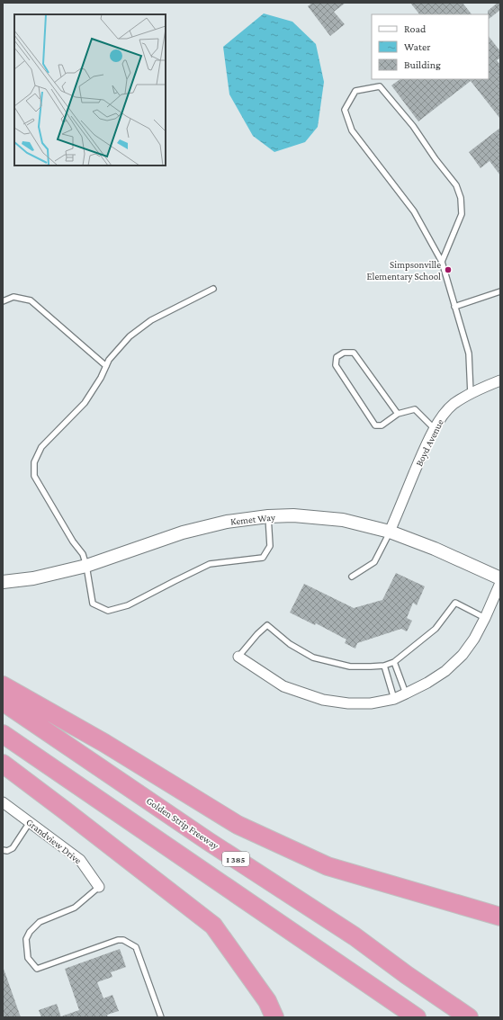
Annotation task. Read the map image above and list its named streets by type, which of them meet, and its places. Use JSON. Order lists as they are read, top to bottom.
{
  "streets": {
    "highway": ["Golden Strip Freeway", "I 385"],
    "street": ["Boyd Avenue", "Kemet Way", "Grandview Drive"]
  },
  "crossings": [
    ["Boyd Avenue", "Kemet Way"]
  ],
  "places": ["Simpsonville Elementary School"],
  "legend": ["Road", "Water", "Building"]
}
